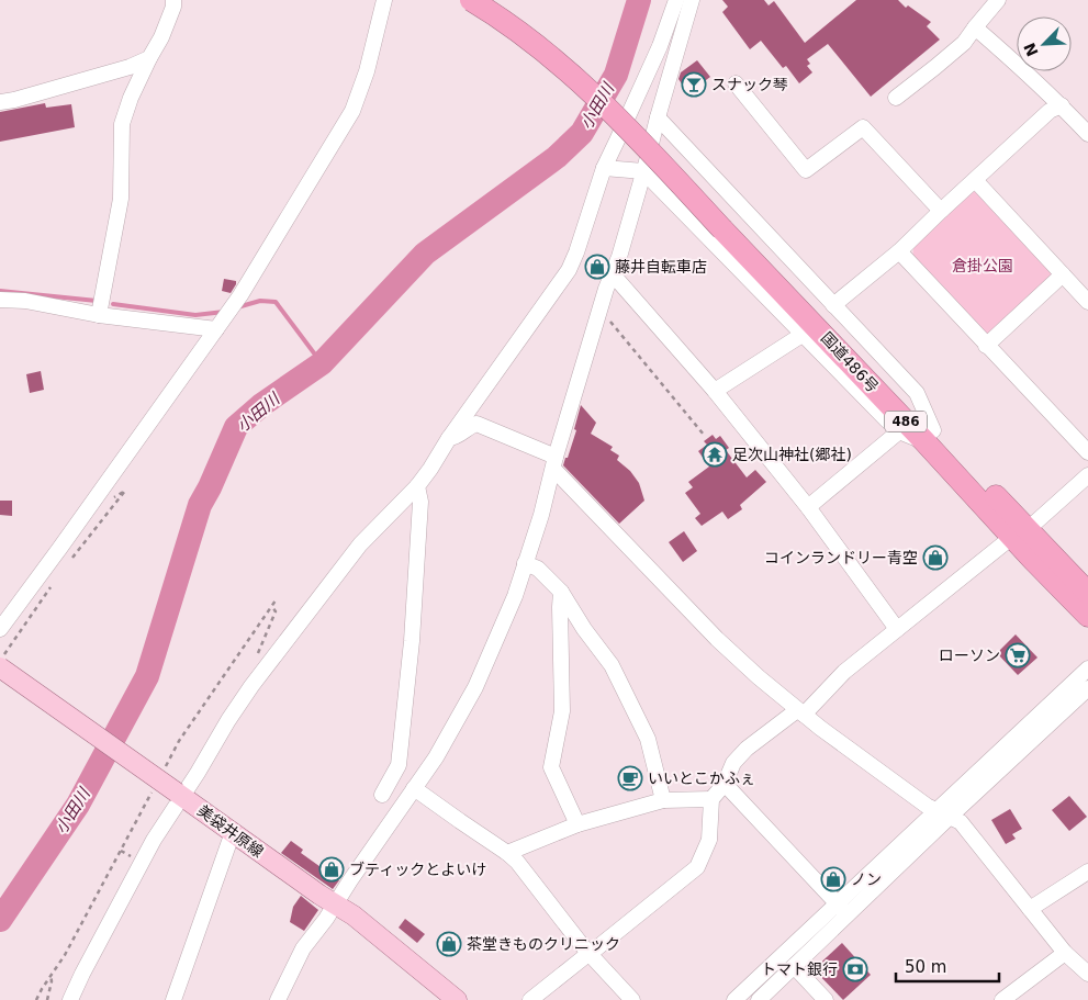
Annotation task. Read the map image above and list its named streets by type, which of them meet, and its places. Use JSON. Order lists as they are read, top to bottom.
{
  "streets": {
    "highway": ["国道486号", "486"],
    "main road": ["美袋井原線"]
  },
  "crossings": [
    ["国道486号", "486"]
  ],
  "water": ["小田川"],
  "parks": ["倉掛公園"],
  "places": {
    "bar": ["スナック琴"],
    "shop": [
      "藤井自転車店",
      "コインランドリー青空",
      "ブティックとよいけ",
      "ノン",
      "茶堂きものクリニック"
    ],
    "temple": ["足次山神社(郷社)"],
    "supermarket": ["ローソン"],
    "cafe": ["いいとこかふぇ"],
    "bank": ["トマト銀行"]
  },
  "scale_bar": "50 m",
  "north": "bottom left"
}
